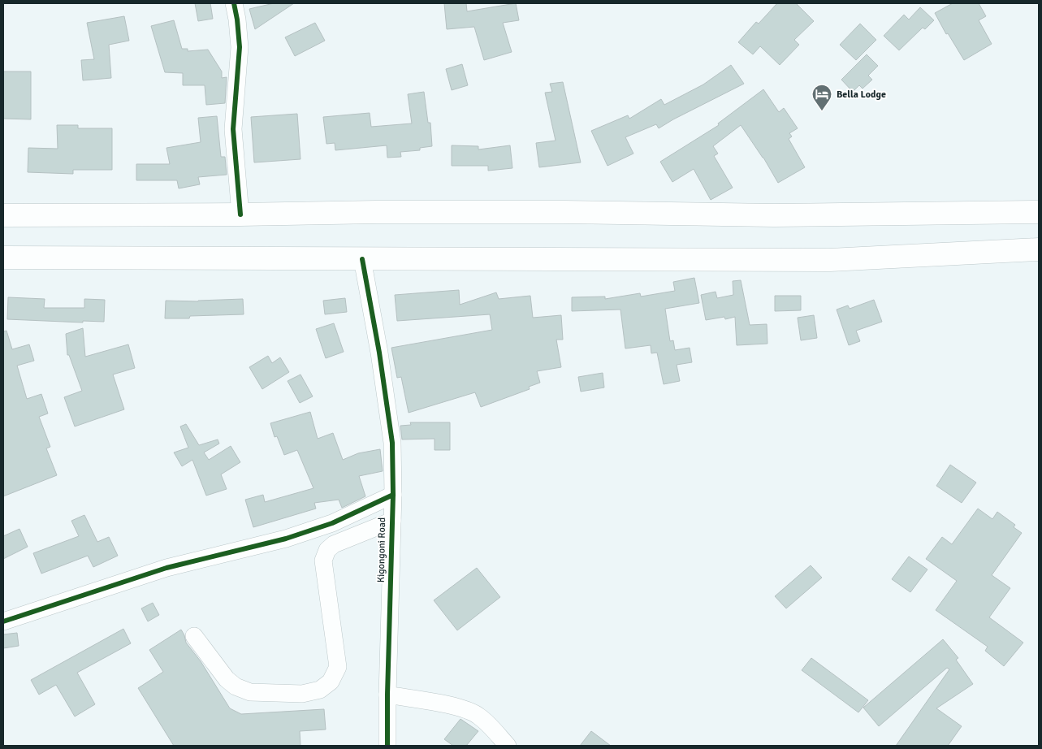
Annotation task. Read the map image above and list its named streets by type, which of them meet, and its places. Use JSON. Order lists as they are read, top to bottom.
{
  "streets": {
    "street": ["Kigongoni Road"]
  },
  "places": {
    "hotel": ["Bella Lodge"]
  }
}
